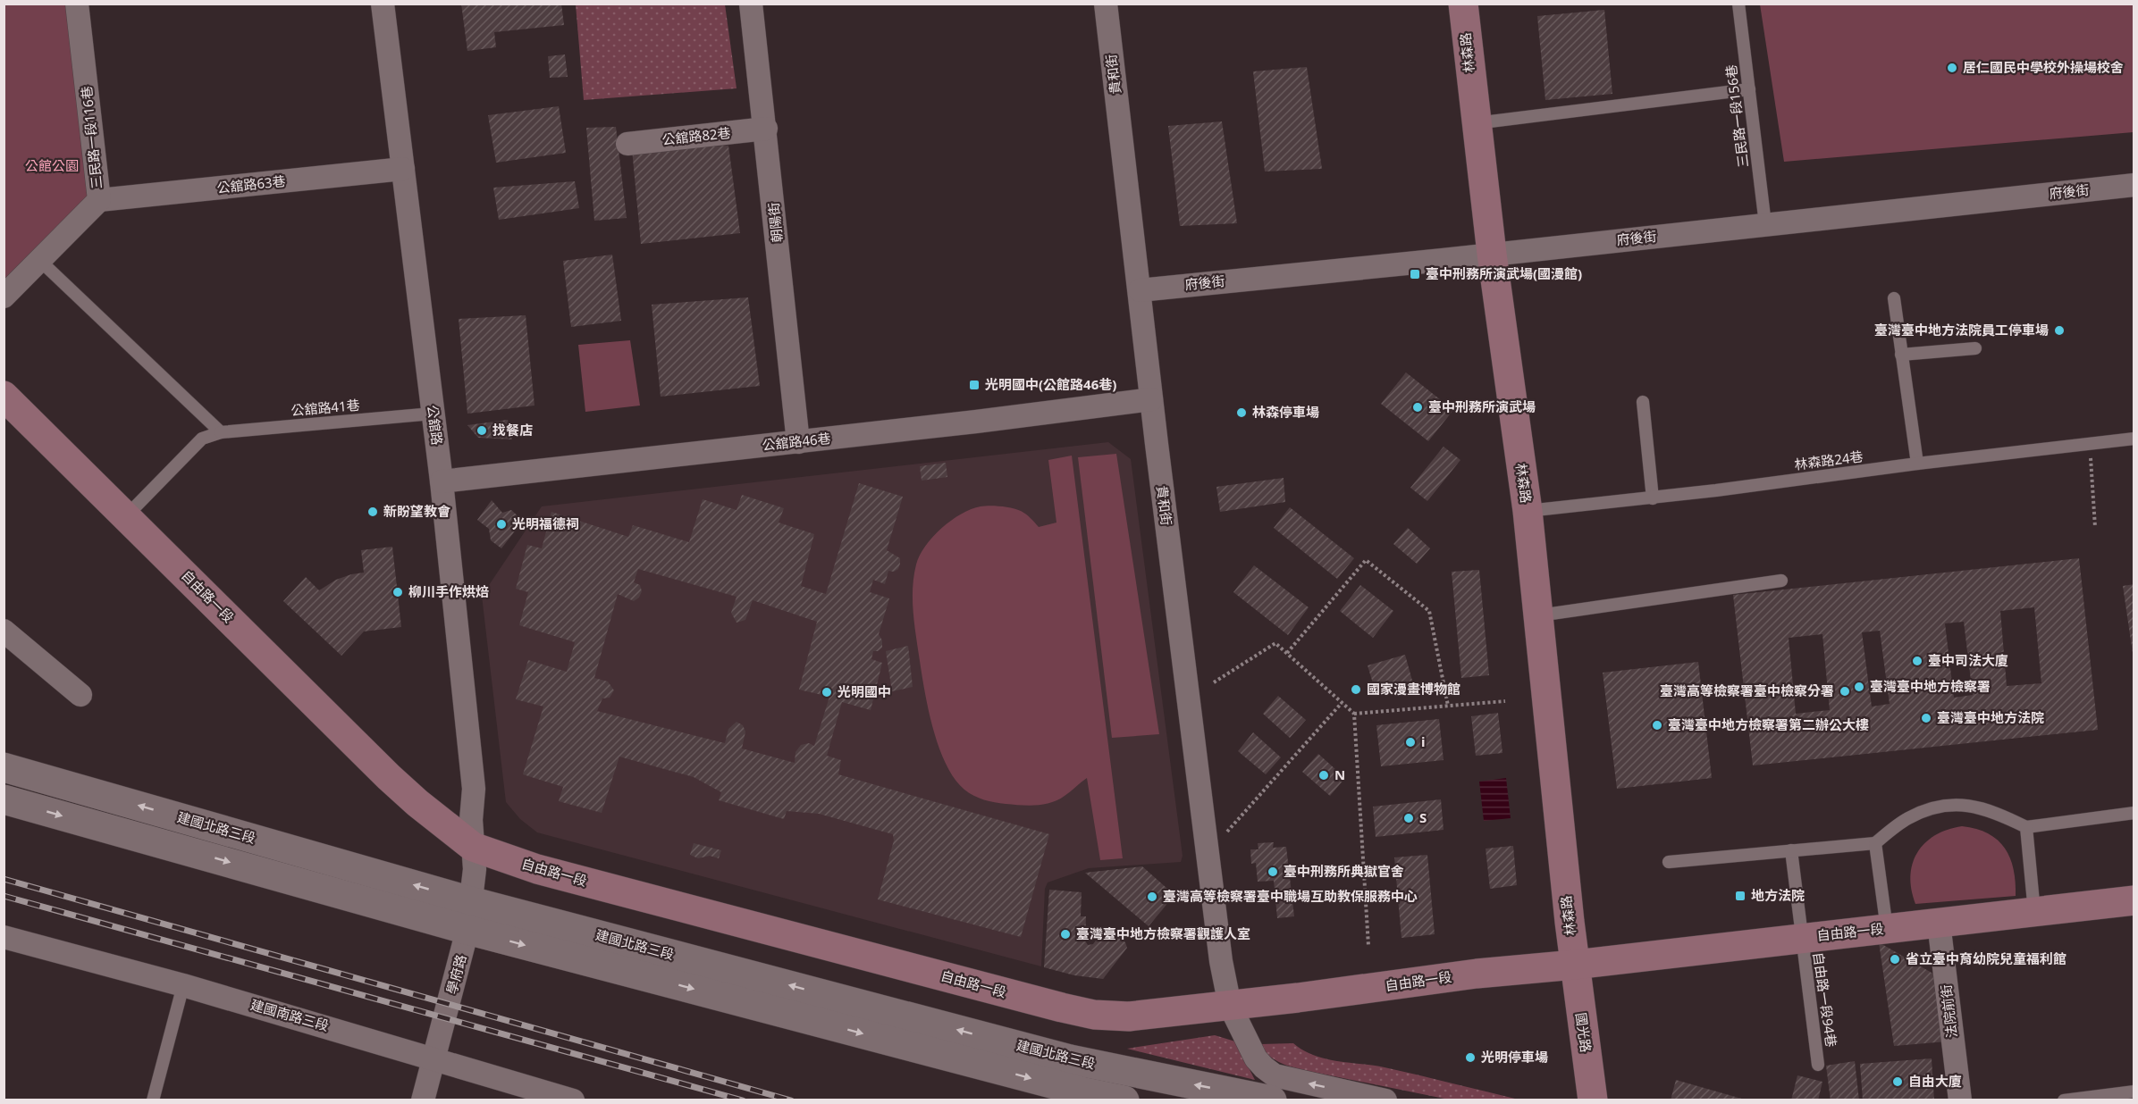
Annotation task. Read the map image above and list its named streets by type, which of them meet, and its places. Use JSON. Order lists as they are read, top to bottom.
{
  "streets": {
    "main road": ["林森路", "自由路一段", "國光路"],
    "street": [
      "貴和街",
      "公舘路82巷",
      "三民路一段116巷",
      "公舘路63巷",
      "府後街",
      "朝陽街",
      "公舘路",
      "公舘路46巷",
      "建國北路三段",
      "學府路",
      "法院前街",
      "建國南路三段"
    ],
    "lane": [
      "三民路一段156巷",
      "公舘路41巷",
      "林森路24巷",
      "自由路一段94巷"
    ]
  },
  "crossings": [
    ["林森路", "府後街"],
    ["林森路", "林森路24巷"],
    ["林森路", "自由路一段"],
    ["林森路", "國光路"],
    ["貴和街", "府後街"],
    ["貴和街", "公舘路46巷"],
    ["貴和街", "自由路一段"],
    ["三民路一段156巷", "府後街"],
    ["公舘路82巷", "朝陽街"],
    ["三民路一段116巷", "公舘路63巷"],
    ["公舘路63巷", "公舘路"],
    ["朝陽街", "公舘路46巷"],
    ["公舘路41巷", "公舘路"],
    ["公舘路", "公舘路46巷"],
    ["公舘路", "自由路一段"],
    ["公舘路", "學府路"],
    ["自由路一段", "學府路"],
    ["自由路一段", "自由路一段94巷"],
    ["自由路一段", "法院前街"],
    ["自由路一段", "國光路"],
    ["建國北路三段", "學府路"],
    ["學府路", "建國南路三段"]
  ],
  "parks": ["公館公園"],
  "places": {
    "other": [
      "居仁國民中學校外操場校舍",
      "臺灣臺中地方法院員工停車場",
      "臺中刑務所演武場",
      "林森停車場",
      "找餐店",
      "新盼望教會",
      "光明福德祠",
      "柳川手作烘焙",
      "臺中司法大廈",
      "臺灣臺中地方檢察署",
      "國家漫畫博物館",
      "臺灣高等檢察署臺中檢察分署",
      "光明國中",
      "臺灣臺中地方法院",
      "臺灣臺中地方檢察署第二辦公大樓",
      "i",
      "N",
      "S",
      "臺中刑務所典獄官舍",
      "臺灣高等檢察署臺中職場互助教保服務中心",
      "臺灣臺中地方檢察署觀護人室",
      "省立臺中育幼院兒童福利館",
      "光明停車場",
      "自由大廈"
    ],
    "transit": ["臺中刑務所演武場(國漫館)", "光明國中(公館路46巷)", "地方法院"]
  }
}
